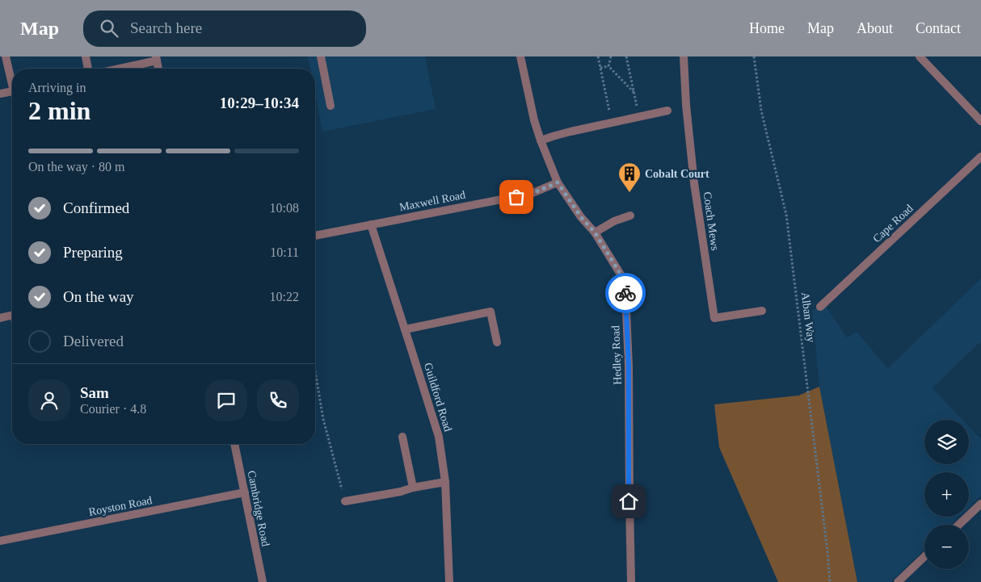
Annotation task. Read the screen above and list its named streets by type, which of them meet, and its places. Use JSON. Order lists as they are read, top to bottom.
{
  "streets": {
    "street": [
      "Maxwell Road",
      "Coach Mews",
      "Cape Road",
      "Hedley Road",
      "Guildford Road",
      "Royston Road",
      "Cambridge Road"
    ],
    "path": ["Alban Way"]
  },
  "crossings": [
    ["Maxwell Road", "Hedley Road"],
    ["Maxwell Road", "Guildford Road"],
    ["Royston Road", "Cambridge Road"]
  ],
  "places": {
    "building": ["Cobalt Court"]
  },
  "page": {
    "header": "Map",
    "search": "Search here",
    "nav": [
      "Home",
      "Map",
      "About",
      "Contact"
    ],
    "heading": ["2 min", "Arriving in", "10:29–10:34"],
    "panel": ["Sam", "Courier · 4.8"],
    "bar": "On the way · 80 m",
    "list": [
      ["Confirmed", "10:08"],
      ["Preparing", "10:11"],
      ["On the way", "10:22"],
      "Delivered"
    ],
    "map_buttons": ["+", "−"]
  }
}
